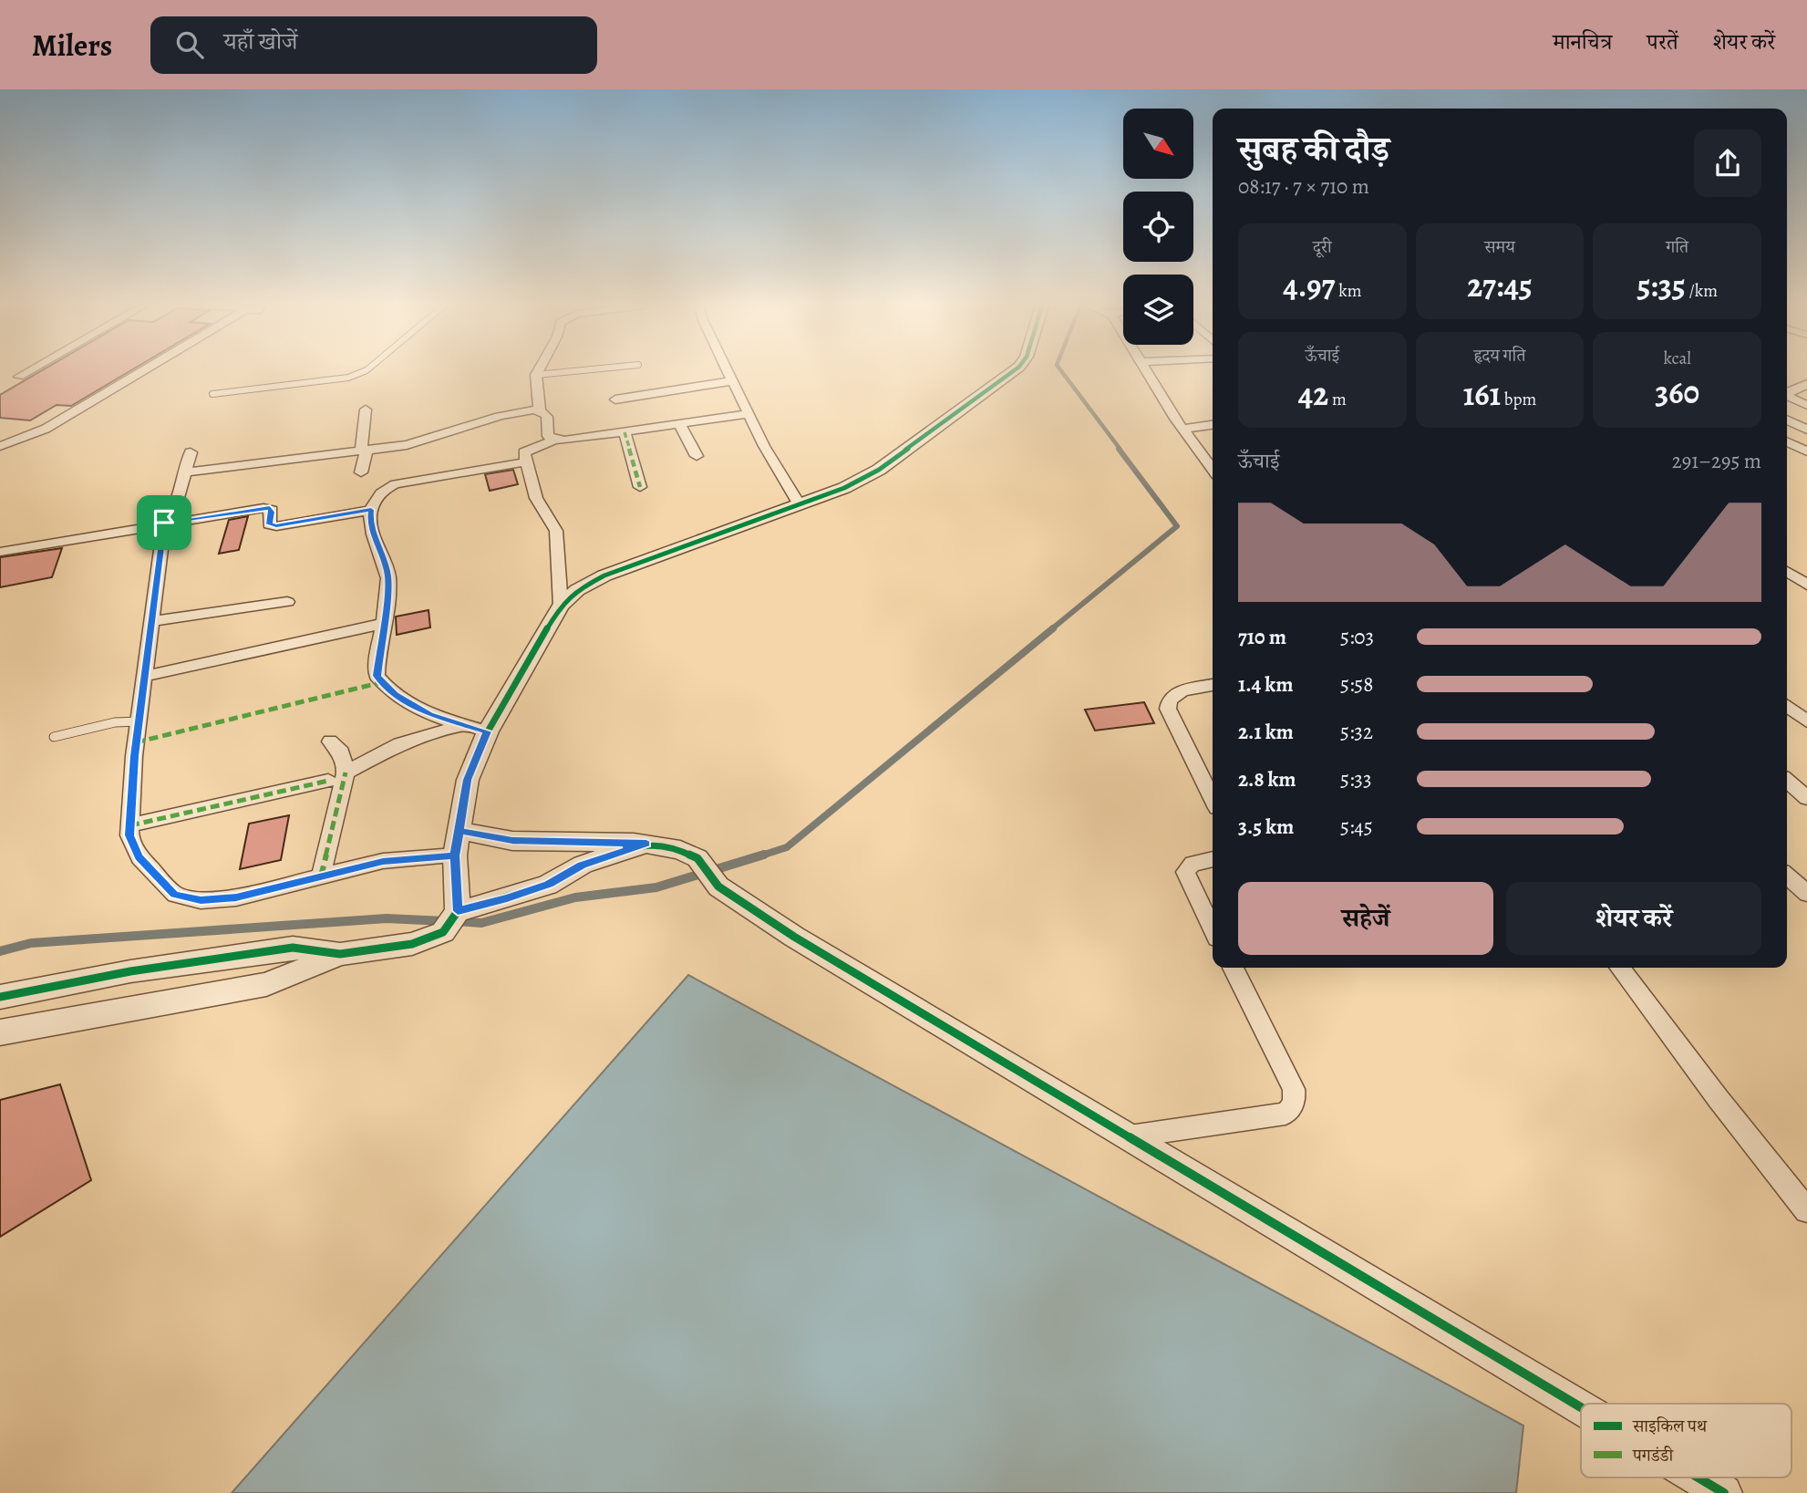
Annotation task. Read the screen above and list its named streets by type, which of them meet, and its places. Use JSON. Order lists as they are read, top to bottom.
{
  "legend": ["साइकिल पथ", "पगडंडी"],
  "north": "bottom right",
  "page": {
    "header": "Milers",
    "search": "यहाँ खोजें",
    "nav": ["मानचित्र", "परतें", "शेयर करें"],
    "heading": ["सुबह की दौड़", "08:17 · 7 × 710 m"],
    "stats": [
      ["दूरी", "4.97 km"],
      ["समय", "27:45"],
      ["गति", "5:35 /km"],
      ["ऊँचाई", "42 m"],
      ["हृदय गति", "161 bpm"],
      ["kcal", "360"]
    ],
    "chart": ["ऊँचाई", "291–295 m"],
    "list": [
      {
        "name": "710 m",
        "note": "5:03"
      },
      {
        "name": "1.4 km",
        "note": "5:58"
      },
      {
        "name": "2.1 km",
        "note": "5:32"
      },
      {
        "name": "2.8 km",
        "note": "5:33"
      },
      {
        "name": "3.5 km",
        "note": "5:45"
      }
    ],
    "buttons": ["सहेजें", "शेयर करें"]
  }
}
